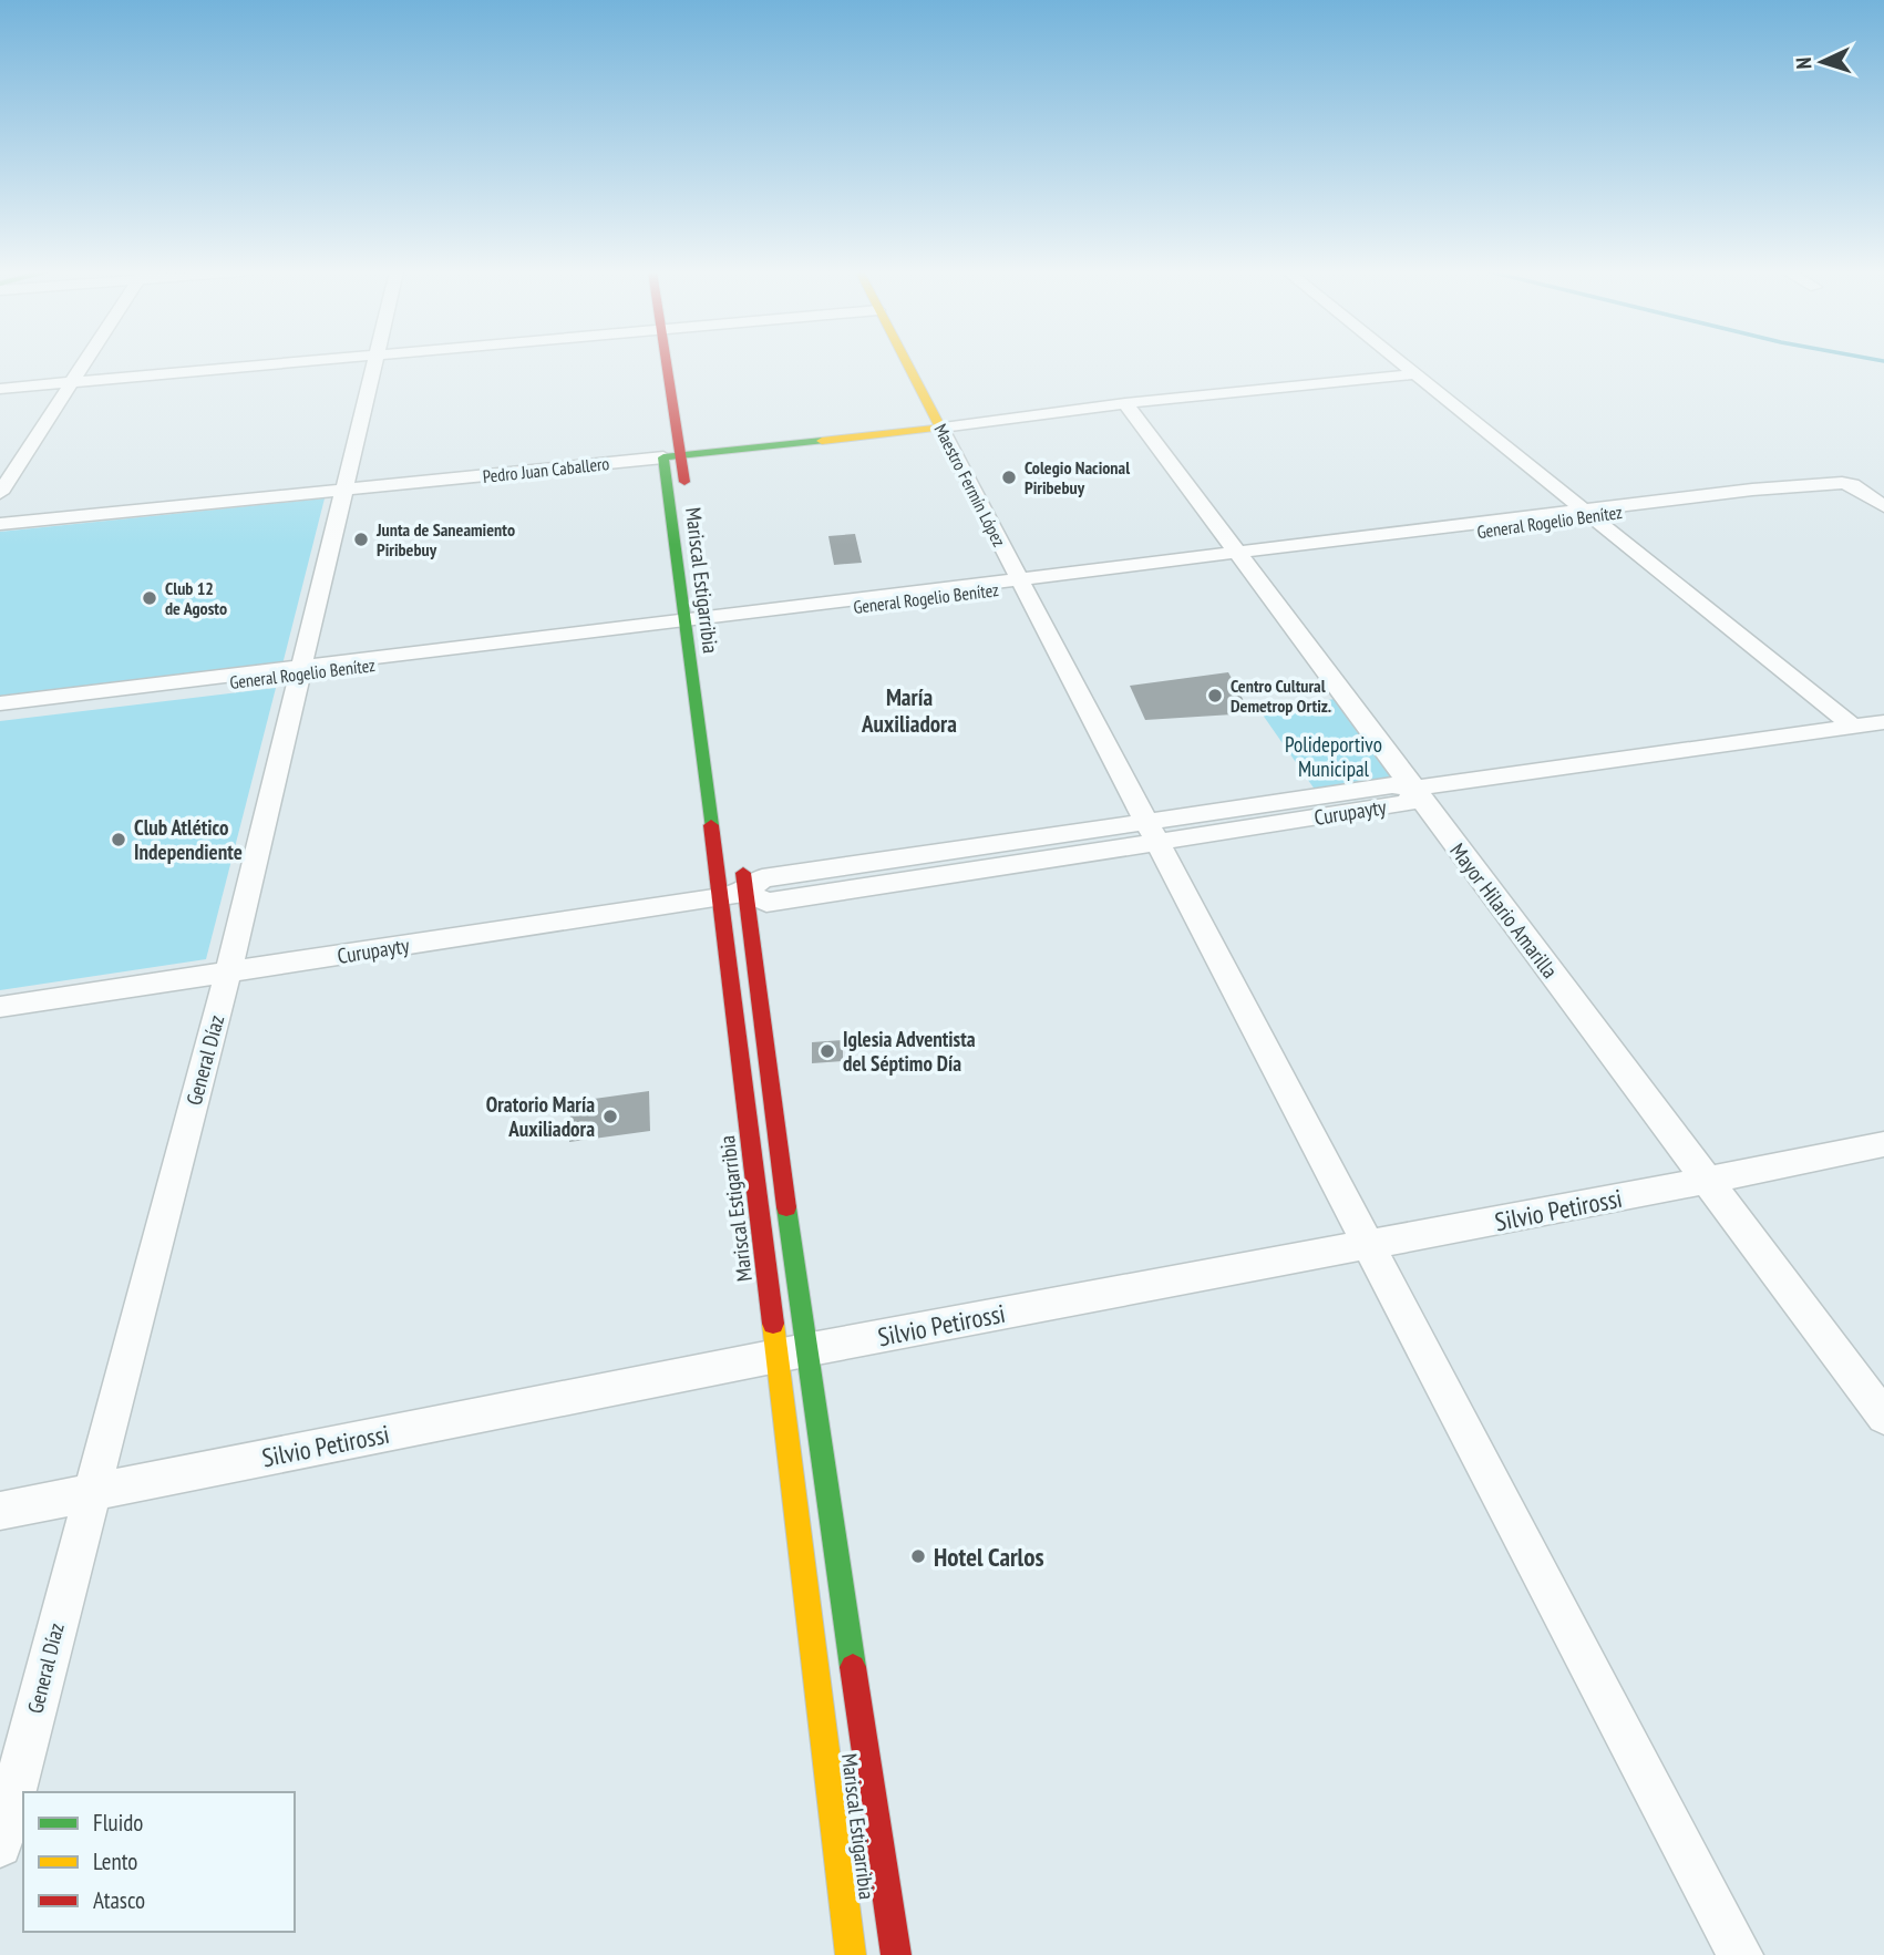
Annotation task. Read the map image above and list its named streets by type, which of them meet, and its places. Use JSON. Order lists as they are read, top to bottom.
{
  "streets": {
    "street": [
      "Pedro Juan Caballero",
      "Maestro Fermín López",
      "General Rogelio Benítez",
      "Mariscal Estigarribia",
      "Curupayty",
      "Mayor Hilario Amarilla",
      "General Díaz",
      "Silvio Petirossi"
    ]
  },
  "crossings": [
    ["Pedro Juan Caballero", "Maestro Fermín López"],
    ["Pedro Juan Caballero", "Mariscal Estigarribia"],
    ["Pedro Juan Caballero", "Mayor Hilario Amarilla"],
    ["Pedro Juan Caballero", "General Díaz"],
    ["Maestro Fermín López", "General Rogelio Benítez"],
    ["Maestro Fermín López", "Curupayty"],
    ["Maestro Fermín López", "Silvio Petirossi"],
    ["General Rogelio Benítez", "Mariscal Estigarribia"],
    ["General Rogelio Benítez", "Mayor Hilario Amarilla"],
    ["General Rogelio Benítez", "General Díaz"],
    ["Mariscal Estigarribia", "Curupayty"],
    ["Mariscal Estigarribia", "Silvio Petirossi"],
    ["Curupayty", "Mayor Hilario Amarilla"],
    ["Curupayty", "General Díaz"],
    ["Mayor Hilario Amarilla", "Silvio Petirossi"],
    ["General Díaz", "Silvio Petirossi"]
  ],
  "districts": ["María Auxiliadora"],
  "parks": ["Polideportivo Municipal"],
  "places": [
    "Colegio Nacional Piribebuy",
    "Junta de Saneamiento Piribebuy",
    "Club 12 de Agosto",
    "Centro Cultural Demetrop Ortiz.",
    "Club Atlético Independiente",
    "Iglesia Adventista del Séptimo Día",
    "Oratorio María Auxiliadora",
    "Hotel Carlos"
  ],
  "legend": ["Fluido", "Lento", "Atasco"],
  "north": "left"
}
